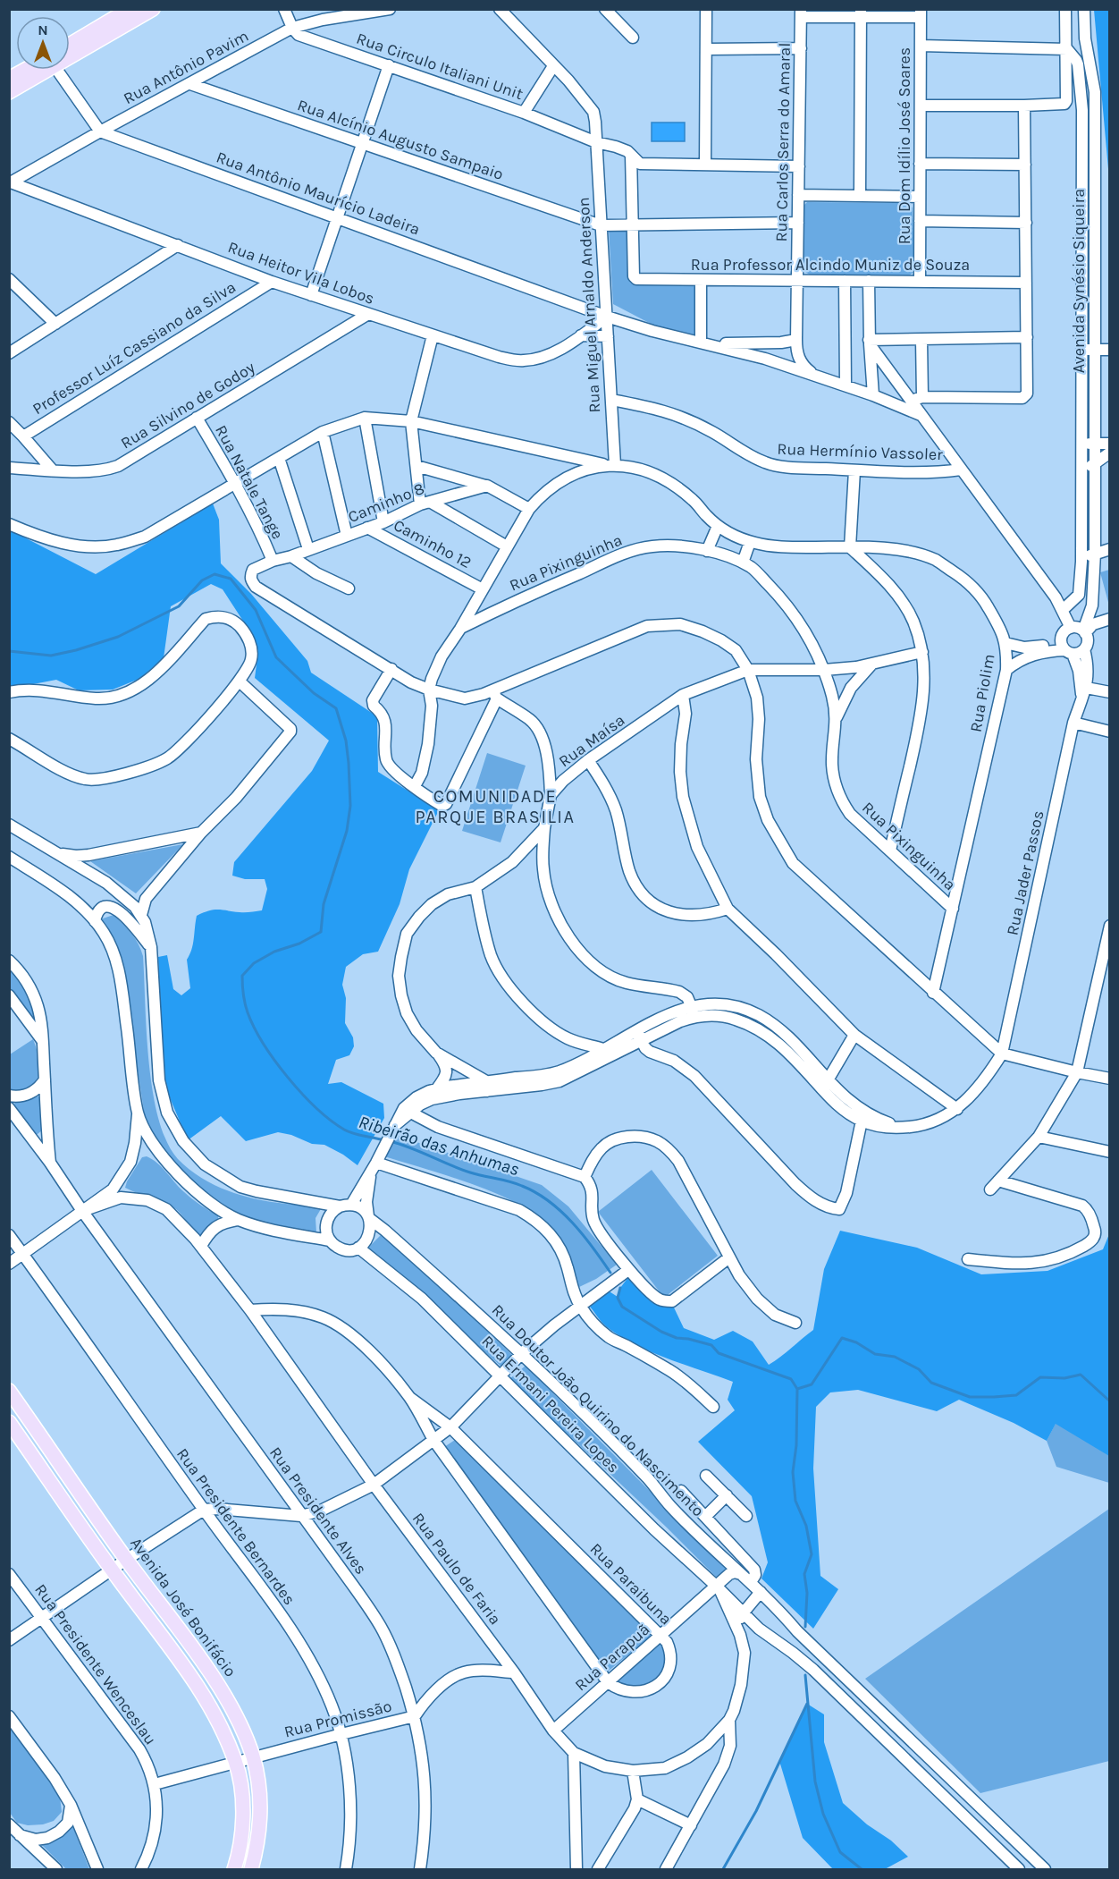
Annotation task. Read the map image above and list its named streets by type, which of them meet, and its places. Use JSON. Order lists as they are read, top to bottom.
{
  "streets": {
    "main road": ["Avenida José Bonifácio"],
    "street": [
      "Rua Circulo Italiani Unit",
      "Rua Antônio Pavim",
      "Rua Alcínio Augusto Sampaio",
      "Rua Carlos Serra do Amaral",
      "Rua Dom Idílio José Soares",
      "Rua Antônio Maurício Ladeira",
      "Rua Professor Alcindo Muniz de Souza",
      "Rua Heitor Vila Lobos",
      "Avenida Synésio Siqueira",
      "Rua Miguel Arnaldo Anderson",
      "Professor Luíz Cassiano da Silva",
      "Rua Silvino de Godoy",
      "Rua Hermínio Vassoler",
      "Rua Natale Tange",
      "Caminho 8",
      "Caminho 12",
      "Rua Pixinguinha",
      "Rua Piolim",
      "Rua Maísa",
      "Rua Jader Passos",
      "Rua Ermani Pereira Lopes",
      "Rua Doutor João Quirino do Nascimento",
      "Rua Presidente Alves",
      "Rua Presidente Bernardes",
      "Rua Paulo de Faria",
      "Rua Paraibuna",
      "Rua Parapuã",
      "Rua Presidente Wenceslau",
      "Rua Promissão"
    ]
  },
  "crossings": [
    ["Rua Circulo Italiani Unit", "Rua Antônio Pavim"],
    ["Rua Circulo Italiani Unit", "Rua Carlos Serra do Amaral"],
    ["Rua Circulo Italiani Unit", "Rua Miguel Arnaldo Anderson"],
    ["Rua Antônio Pavim", "Rua Alcínio Augusto Sampaio"],
    ["Rua Antônio Pavim", "Rua Antônio Maurício Ladeira"],
    ["Rua Antônio Pavim", "Rua Heitor Vila Lobos"],
    ["Rua Alcínio Augusto Sampaio", "Rua Miguel Arnaldo Anderson"],
    ["Rua Carlos Serra do Amaral", "Rua Professor Alcindo Muniz de Souza"],
    ["Rua Dom Idílio José Soares", "Rua Professor Alcindo Muniz de Souza"],
    ["Rua Antônio Maurício Ladeira", "Rua Heitor Vila Lobos"],
    ["Rua Antônio Maurício Ladeira", "Rua Miguel Arnaldo Anderson"],
    ["Rua Heitor Vila Lobos", "Rua Miguel Arnaldo Anderson"],
    ["Rua Heitor Vila Lobos", "Professor Luíz Cassiano da Silva"],
    ["Rua Heitor Vila Lobos", "Rua Silvino de Godoy"],
    ["Avenida Synésio Siqueira", "Rua Jader Passos"],
    ["Rua Miguel Arnaldo Anderson", "Rua Hermínio Vassoler"],
    ["Rua Miguel Arnaldo Anderson", "Rua Piolim"],
    ["Professor Luíz Cassiano da Silva", "Rua Silvino de Godoy"],
    ["Rua Silvino de Godoy", "Rua Natale Tange"],
    ["Rua Natale Tange", "Caminho 8"],
    ["Caminho 8", "Caminho 12"],
    ["Rua Pixinguinha", "Rua Piolim"],
    ["Rua Pixinguinha", "Rua Maísa"],
    ["Rua Ermani Pereira Lopes", "Rua Doutor João Quirino do Nascimento"],
    ["Rua Ermani Pereira Lopes", "Rua Paulo de Faria"],
    ["Rua Ermani Pereira Lopes", "Rua Parapuã"],
    ["Rua Doutor João Quirino do Nascimento", "Rua Parapuã"],
    ["Rua Presidente Alves", "Rua Paulo de Faria"],
    ["Rua Presidente Alves", "Rua Promissão"],
    ["Rua Presidente Bernardes", "Rua Promissão"],
    ["Rua Paulo de Faria", "Rua Paraibuna"],
    ["Rua Paulo de Faria", "Rua Parapuã"],
    ["Rua Paulo de Faria", "Rua Promissão"],
    ["Rua Paraibuna", "Rua Parapuã"],
    ["Avenida José Bonifácio", "Rua Promissão"],
    ["Rua Presidente Wenceslau", "Rua Promissão"]
  ],
  "districts": ["COMUNIDADE PARQUE BRASILIA"],
  "water": ["Ribeirão das Anhumas"],
  "north": "top"
}
